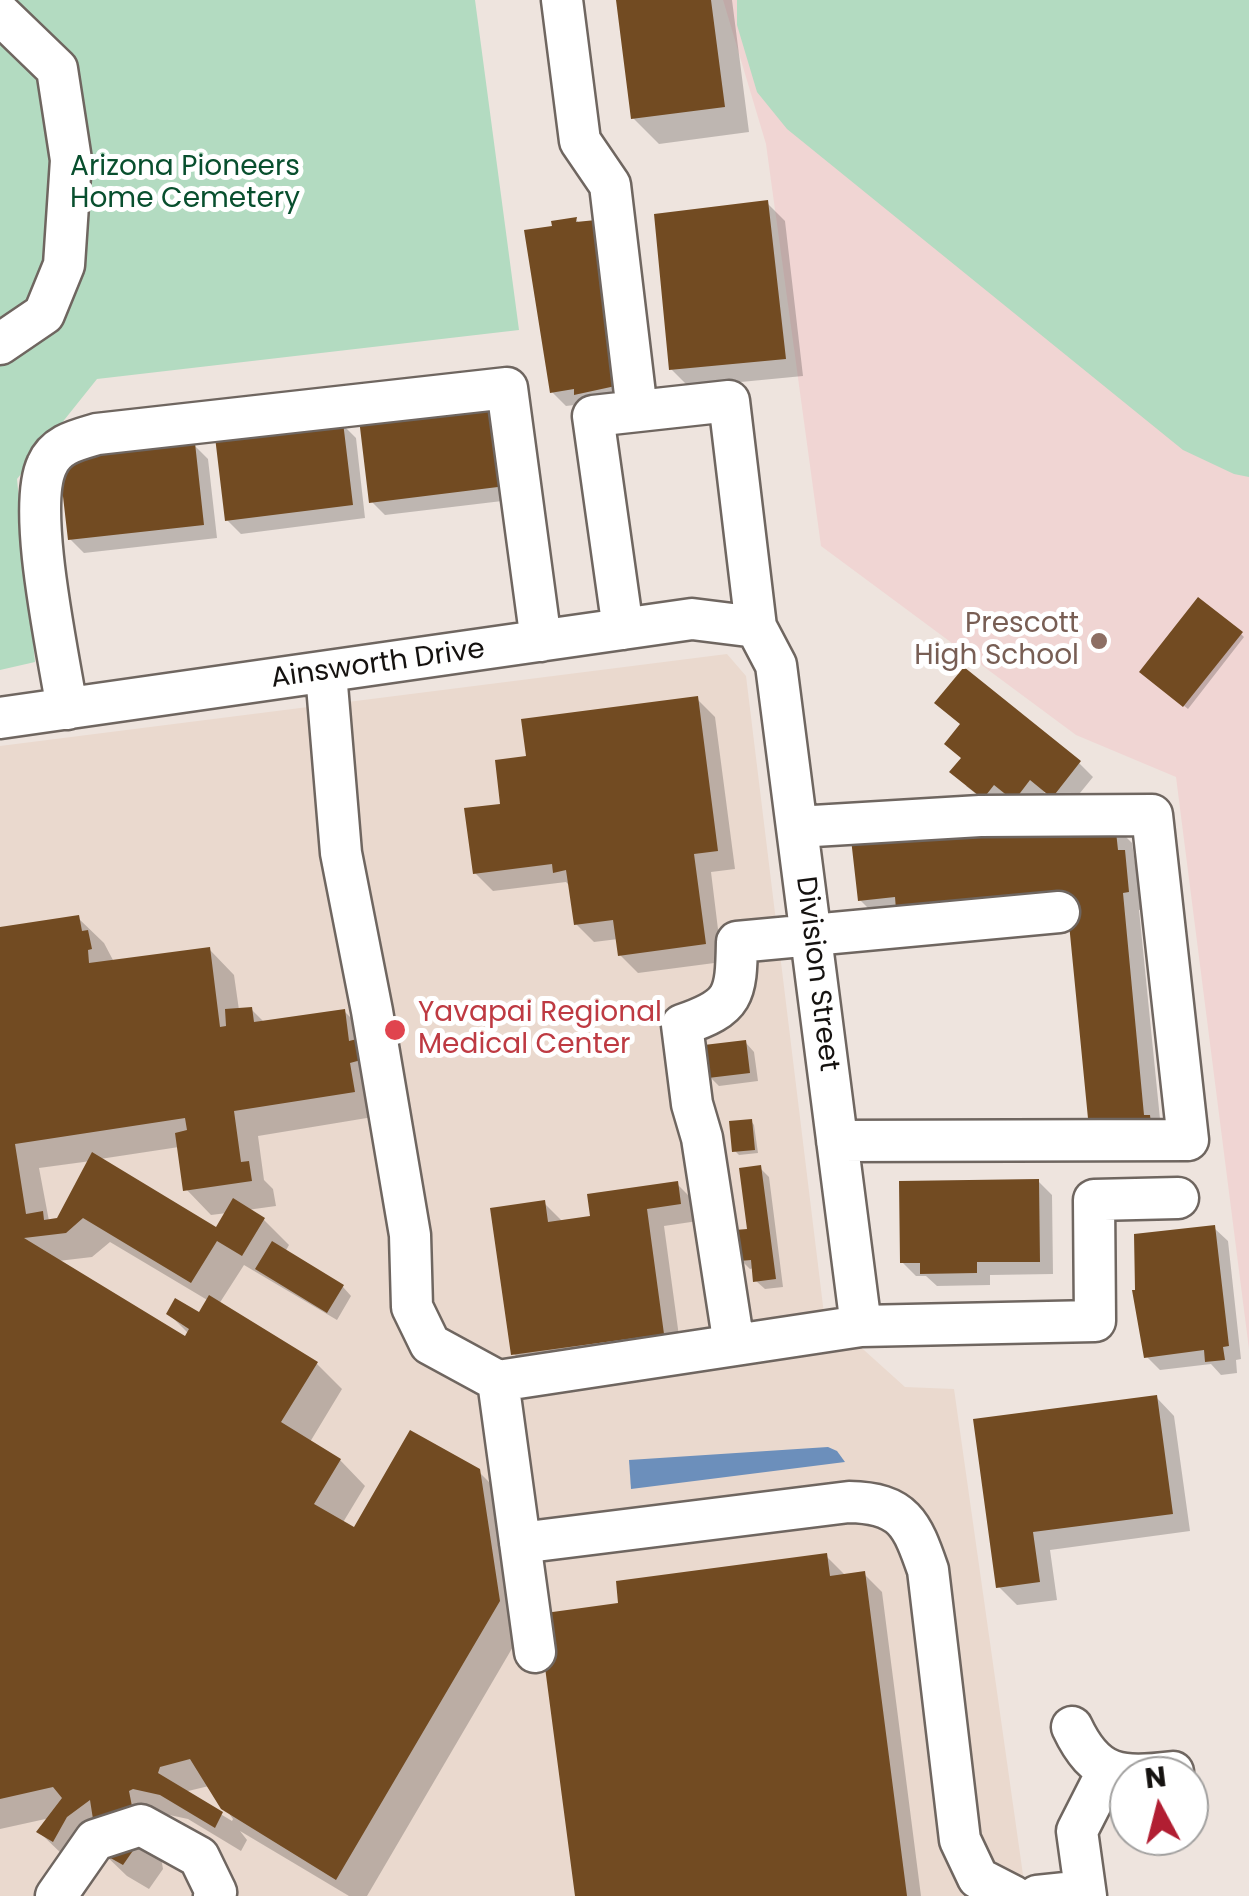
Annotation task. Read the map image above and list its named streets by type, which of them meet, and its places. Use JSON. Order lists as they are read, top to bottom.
{
  "streets": {
    "street": ["Ainsworth Drive", "Division Street"]
  },
  "crossings": [
    ["Ainsworth Drive", "Division Street"]
  ],
  "parks": ["Arizona Pioneers Home Cemetery"],
  "places": ["Prescott High School", "Yavapai Regional Medical Center"],
  "north": "top"
}
